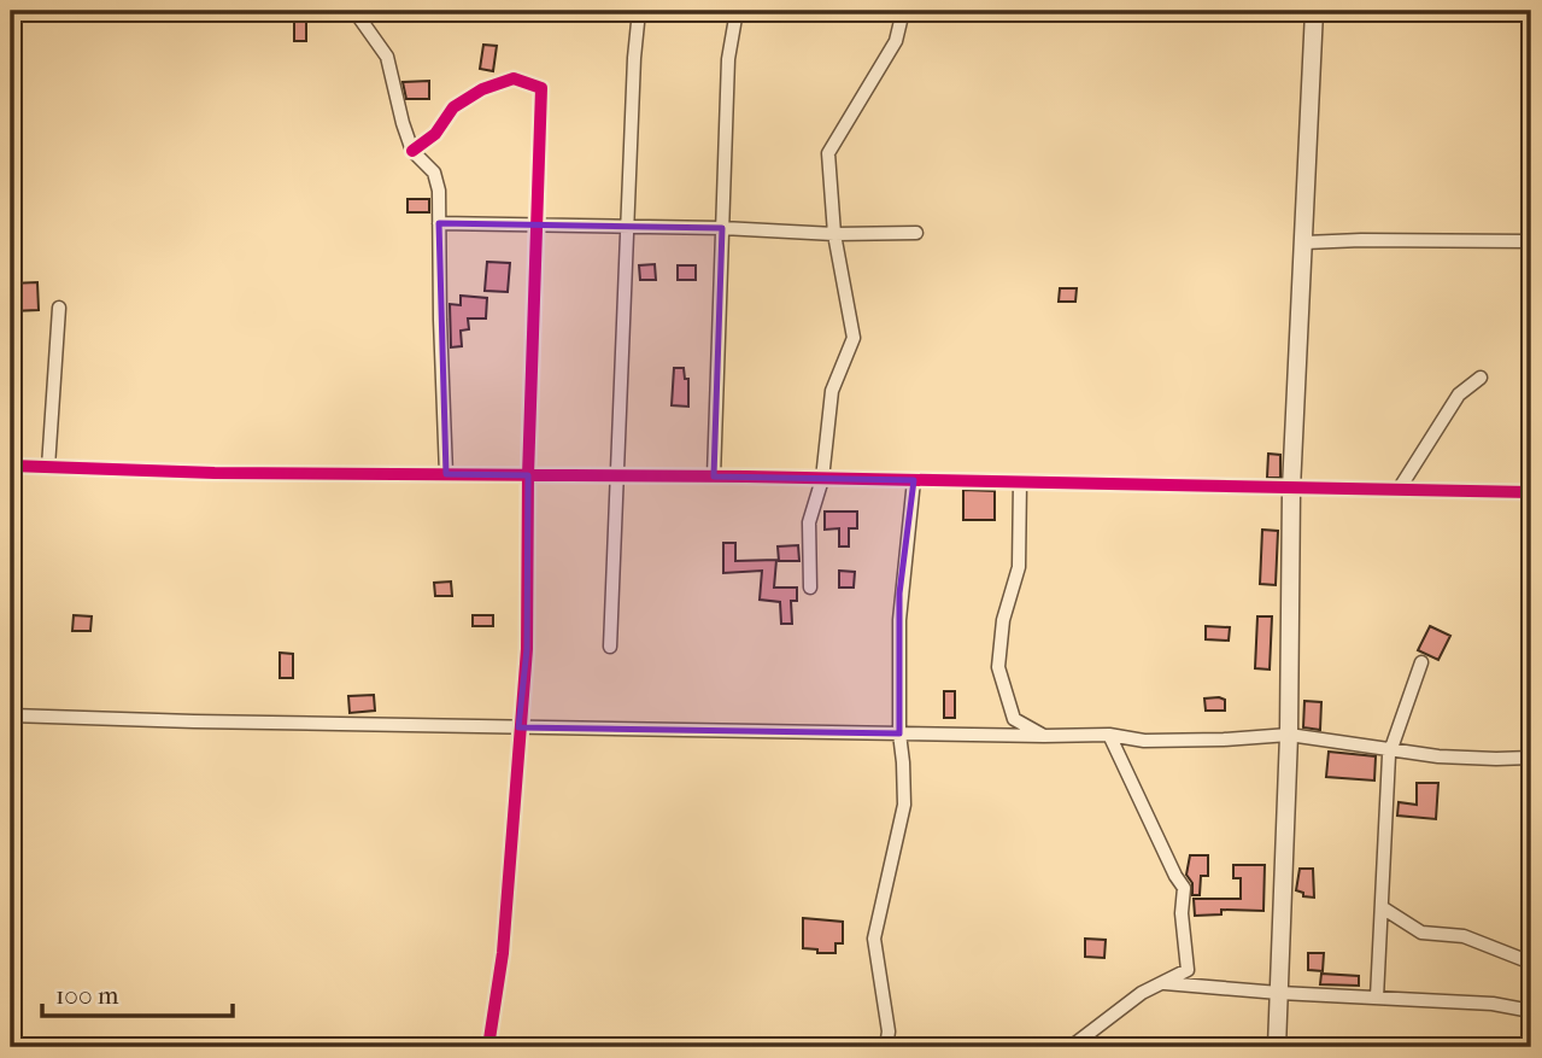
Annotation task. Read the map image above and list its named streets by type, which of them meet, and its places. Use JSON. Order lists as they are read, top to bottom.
{
  "scale_bar": "100 m"
}
